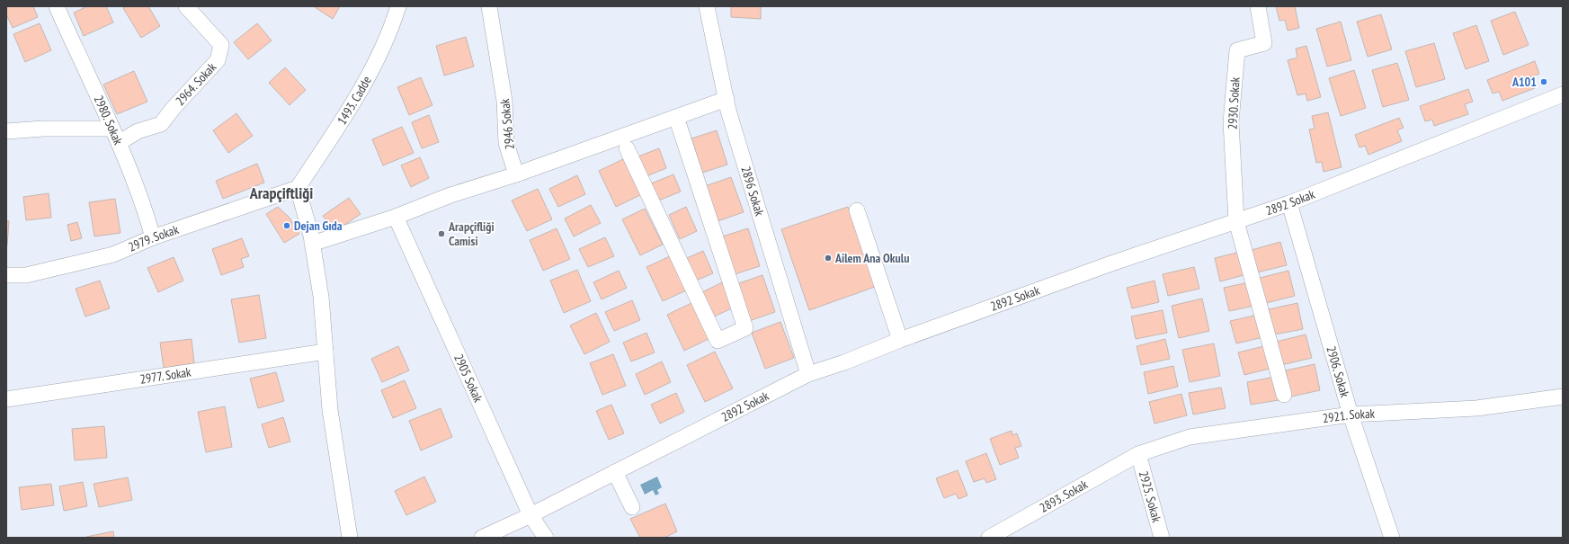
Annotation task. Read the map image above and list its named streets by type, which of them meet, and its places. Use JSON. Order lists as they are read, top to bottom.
{
  "streets": {
    "street": [
      "2964. Sokak",
      "1493. Cadde",
      "2930. Sokak",
      "2980. Sokak",
      "2946 Sokak",
      "2896 Sokak",
      "2892 Sokak",
      "2979. Sokak",
      "2906. Sokak",
      "2977. Sokak",
      "2905 Sokak",
      "2921. Sokak",
      "2893. Sokak",
      "2925. Sokak"
    ]
  },
  "crossings": [
    ["2964. Sokak", "2980. Sokak"],
    ["1493. Cadde", "2979. Sokak"],
    ["2930. Sokak", "2892 Sokak"],
    ["2980. Sokak", "2979. Sokak"],
    ["2896 Sokak", "2892 Sokak"],
    ["2892 Sokak", "2906. Sokak"],
    ["2892 Sokak", "2905 Sokak"],
    ["2906. Sokak", "2921. Sokak"],
    ["2921. Sokak", "2893. Sokak"],
    ["2921. Sokak", "2925. Sokak"],
    ["2893. Sokak", "2925. Sokak"]
  ],
  "districts": ["Arapçiftliği"],
  "places": [
    "A101",
    "Dejan Gıda",
    "Arapçifliği Camisi",
    "Ailem Ana Okulu"
  ]
}
